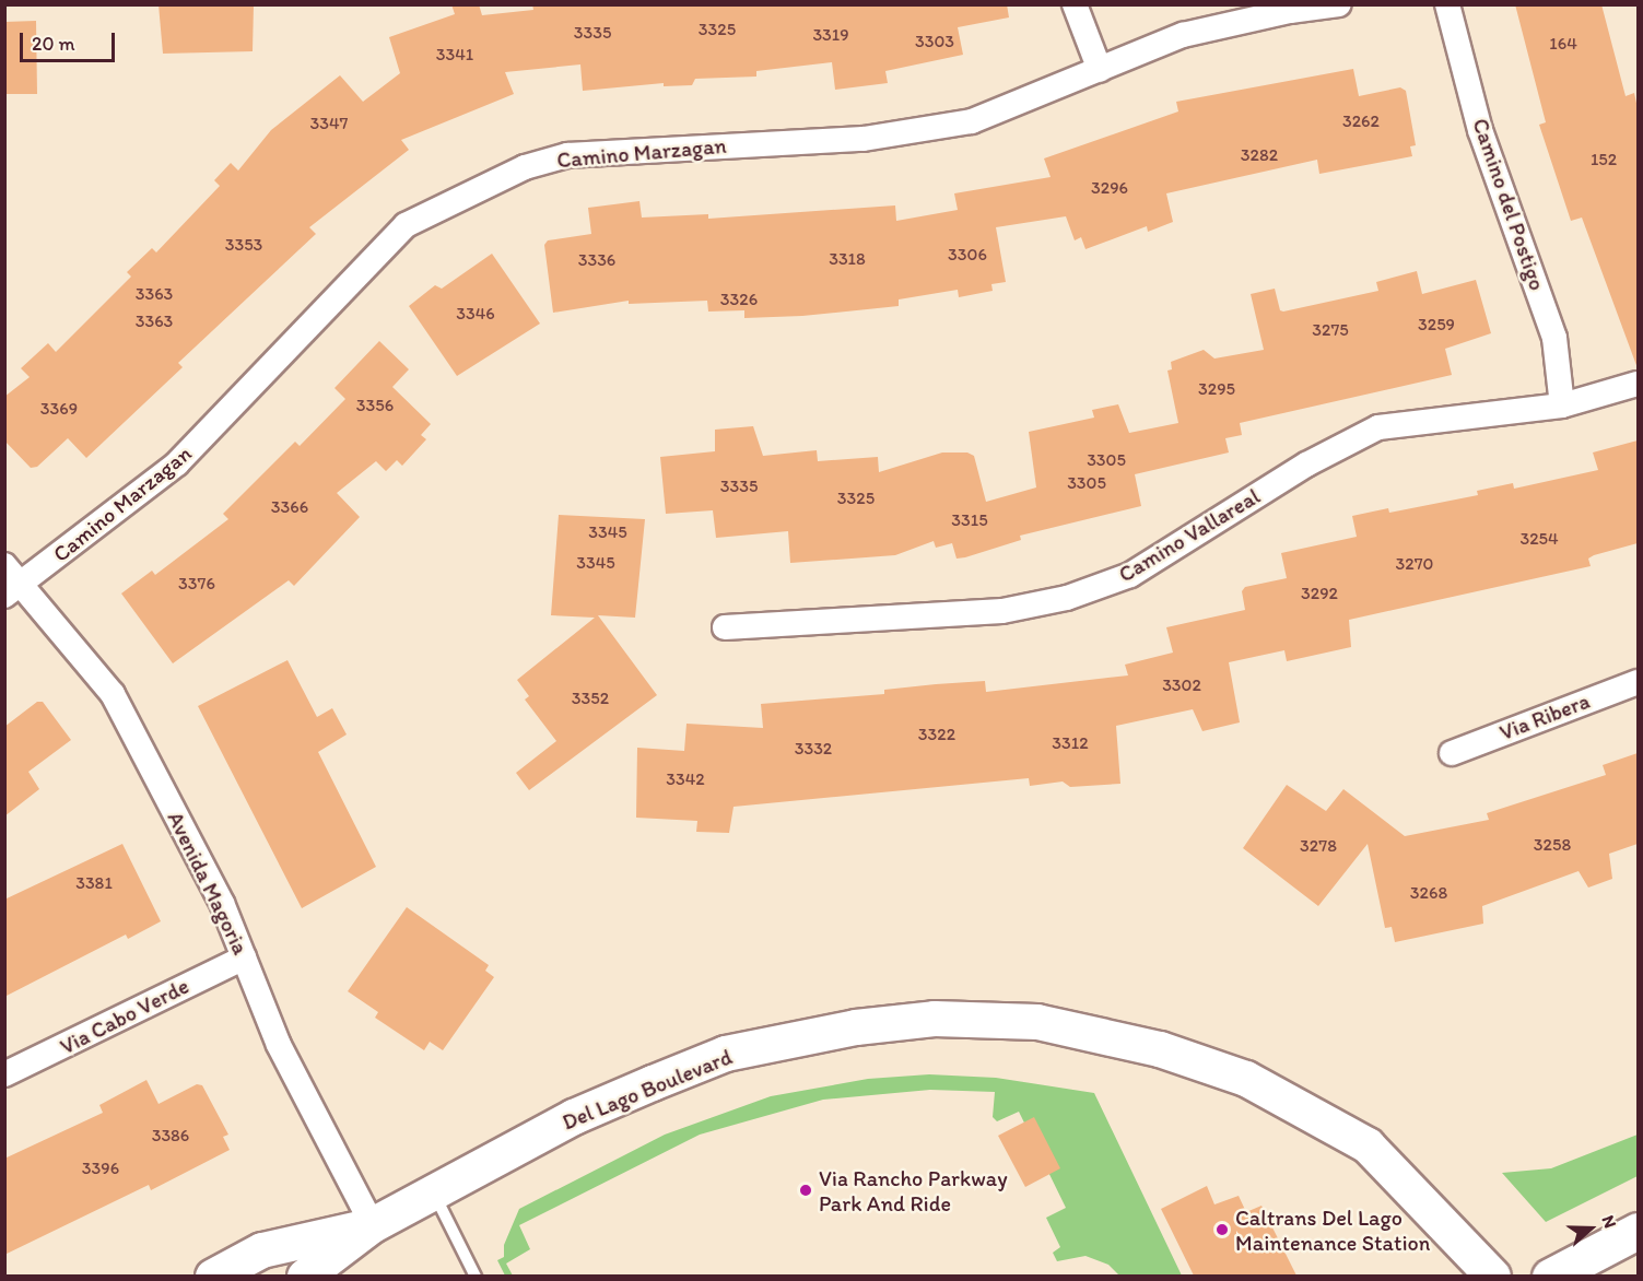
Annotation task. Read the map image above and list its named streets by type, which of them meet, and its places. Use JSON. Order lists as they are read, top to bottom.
{
  "streets": {
    "main road": ["Del Lago Boulevard"],
    "street": [
      "Camino Marzagan",
      "Camino del Postigo",
      "Camino Vallareal",
      "Via Ribera",
      "Avenida Magoria",
      "Via Cabo Verde"
    ]
  },
  "crossings": [
    ["Camino Marzagan", "Avenida Magoria"],
    ["Camino del Postigo", "Camino Vallareal"],
    ["Avenida Magoria", "Via Cabo Verde"],
    ["Avenida Magoria", "Del Lago Boulevard"]
  ],
  "places": ["Via Rancho Parkway Park And Ride", "Caltrans Del Lago Maintenance Station"],
  "house_numbers": [
    "3325",
    "3335",
    "3319",
    "3303",
    "164",
    "3341",
    "3262",
    "3347",
    "3282",
    "152",
    "3296",
    "3353",
    "3306",
    "3318",
    "3336",
    "3363",
    "3326",
    "3346",
    "3363",
    "3259",
    "3275",
    "3295",
    "3356",
    "3369",
    "3305",
    "3305",
    "3335",
    "3325",
    "3366",
    "3315",
    "3345",
    "3254",
    "3345",
    "3270",
    "3376",
    "3292",
    "3302",
    "3352",
    "3322",
    "3312",
    "3332",
    "3342",
    "3258",
    "3278",
    "3381",
    "3268",
    "3386",
    "3396"
  ],
  "scale_bar": "20 m",
  "north": "right"
}
